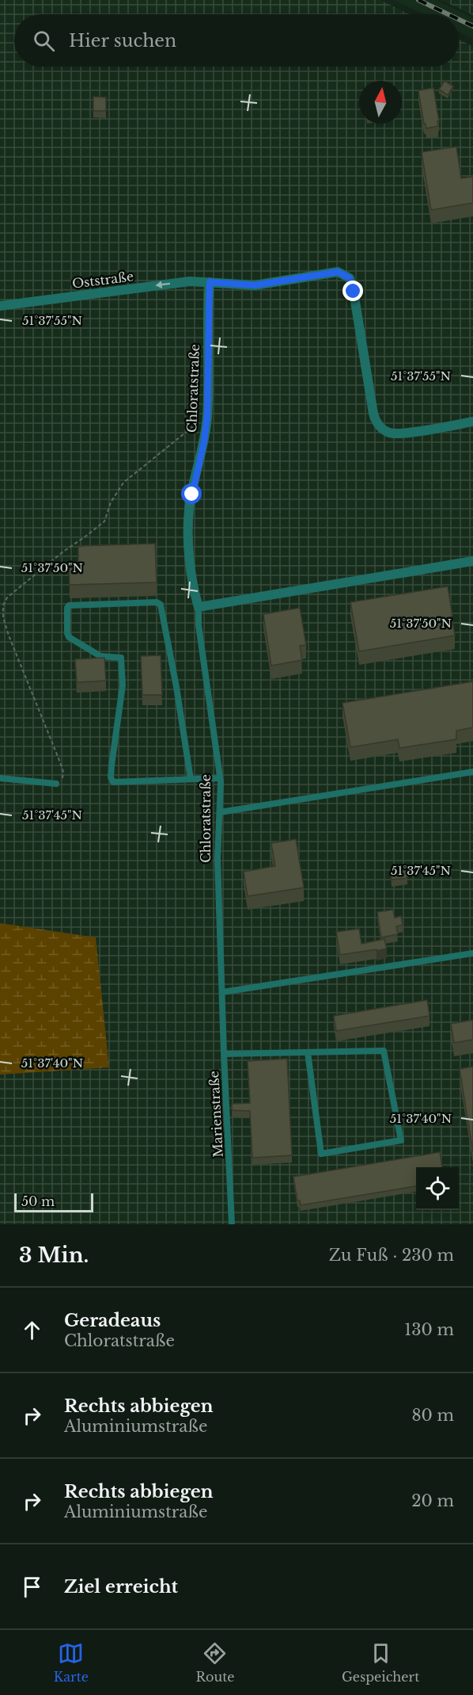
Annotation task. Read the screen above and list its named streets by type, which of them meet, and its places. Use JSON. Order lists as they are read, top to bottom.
{
  "streets": {
    "street": ["Oststraße", "Chloratstraße"],
    "lane": ["Marienstraße"]
  },
  "crossings": [
    ["Oststraße", "Chloratstraße"],
    ["Chloratstraße", "Marienstraße"]
  ],
  "one_way": ["Oststraße"],
  "scale_bar": "50 m",
  "north": "top",
  "page": {
    "search": "Hier suchen",
    "scale": "50 m",
    "heading": ["3 Min.", "Zu Fuß · 230 m"],
    "list": [
      ["Geradeaus", "Chloratstraße", "130 m"],
      ["Rechts abbiegen", "Aluminiumstraße", "80 m"],
      ["Rechts abbiegen", "Aluminiumstraße", "20 m"],
      "Ziel erreicht"
    ],
    "nav": ["Karte", "Route", "Gespeichert"]
  },
  "coordinates": [
    "51°37'55\"N",
    "51°37'50\"N",
    "51°37'45\"N",
    "51°37'40\"N"
  ]
}
